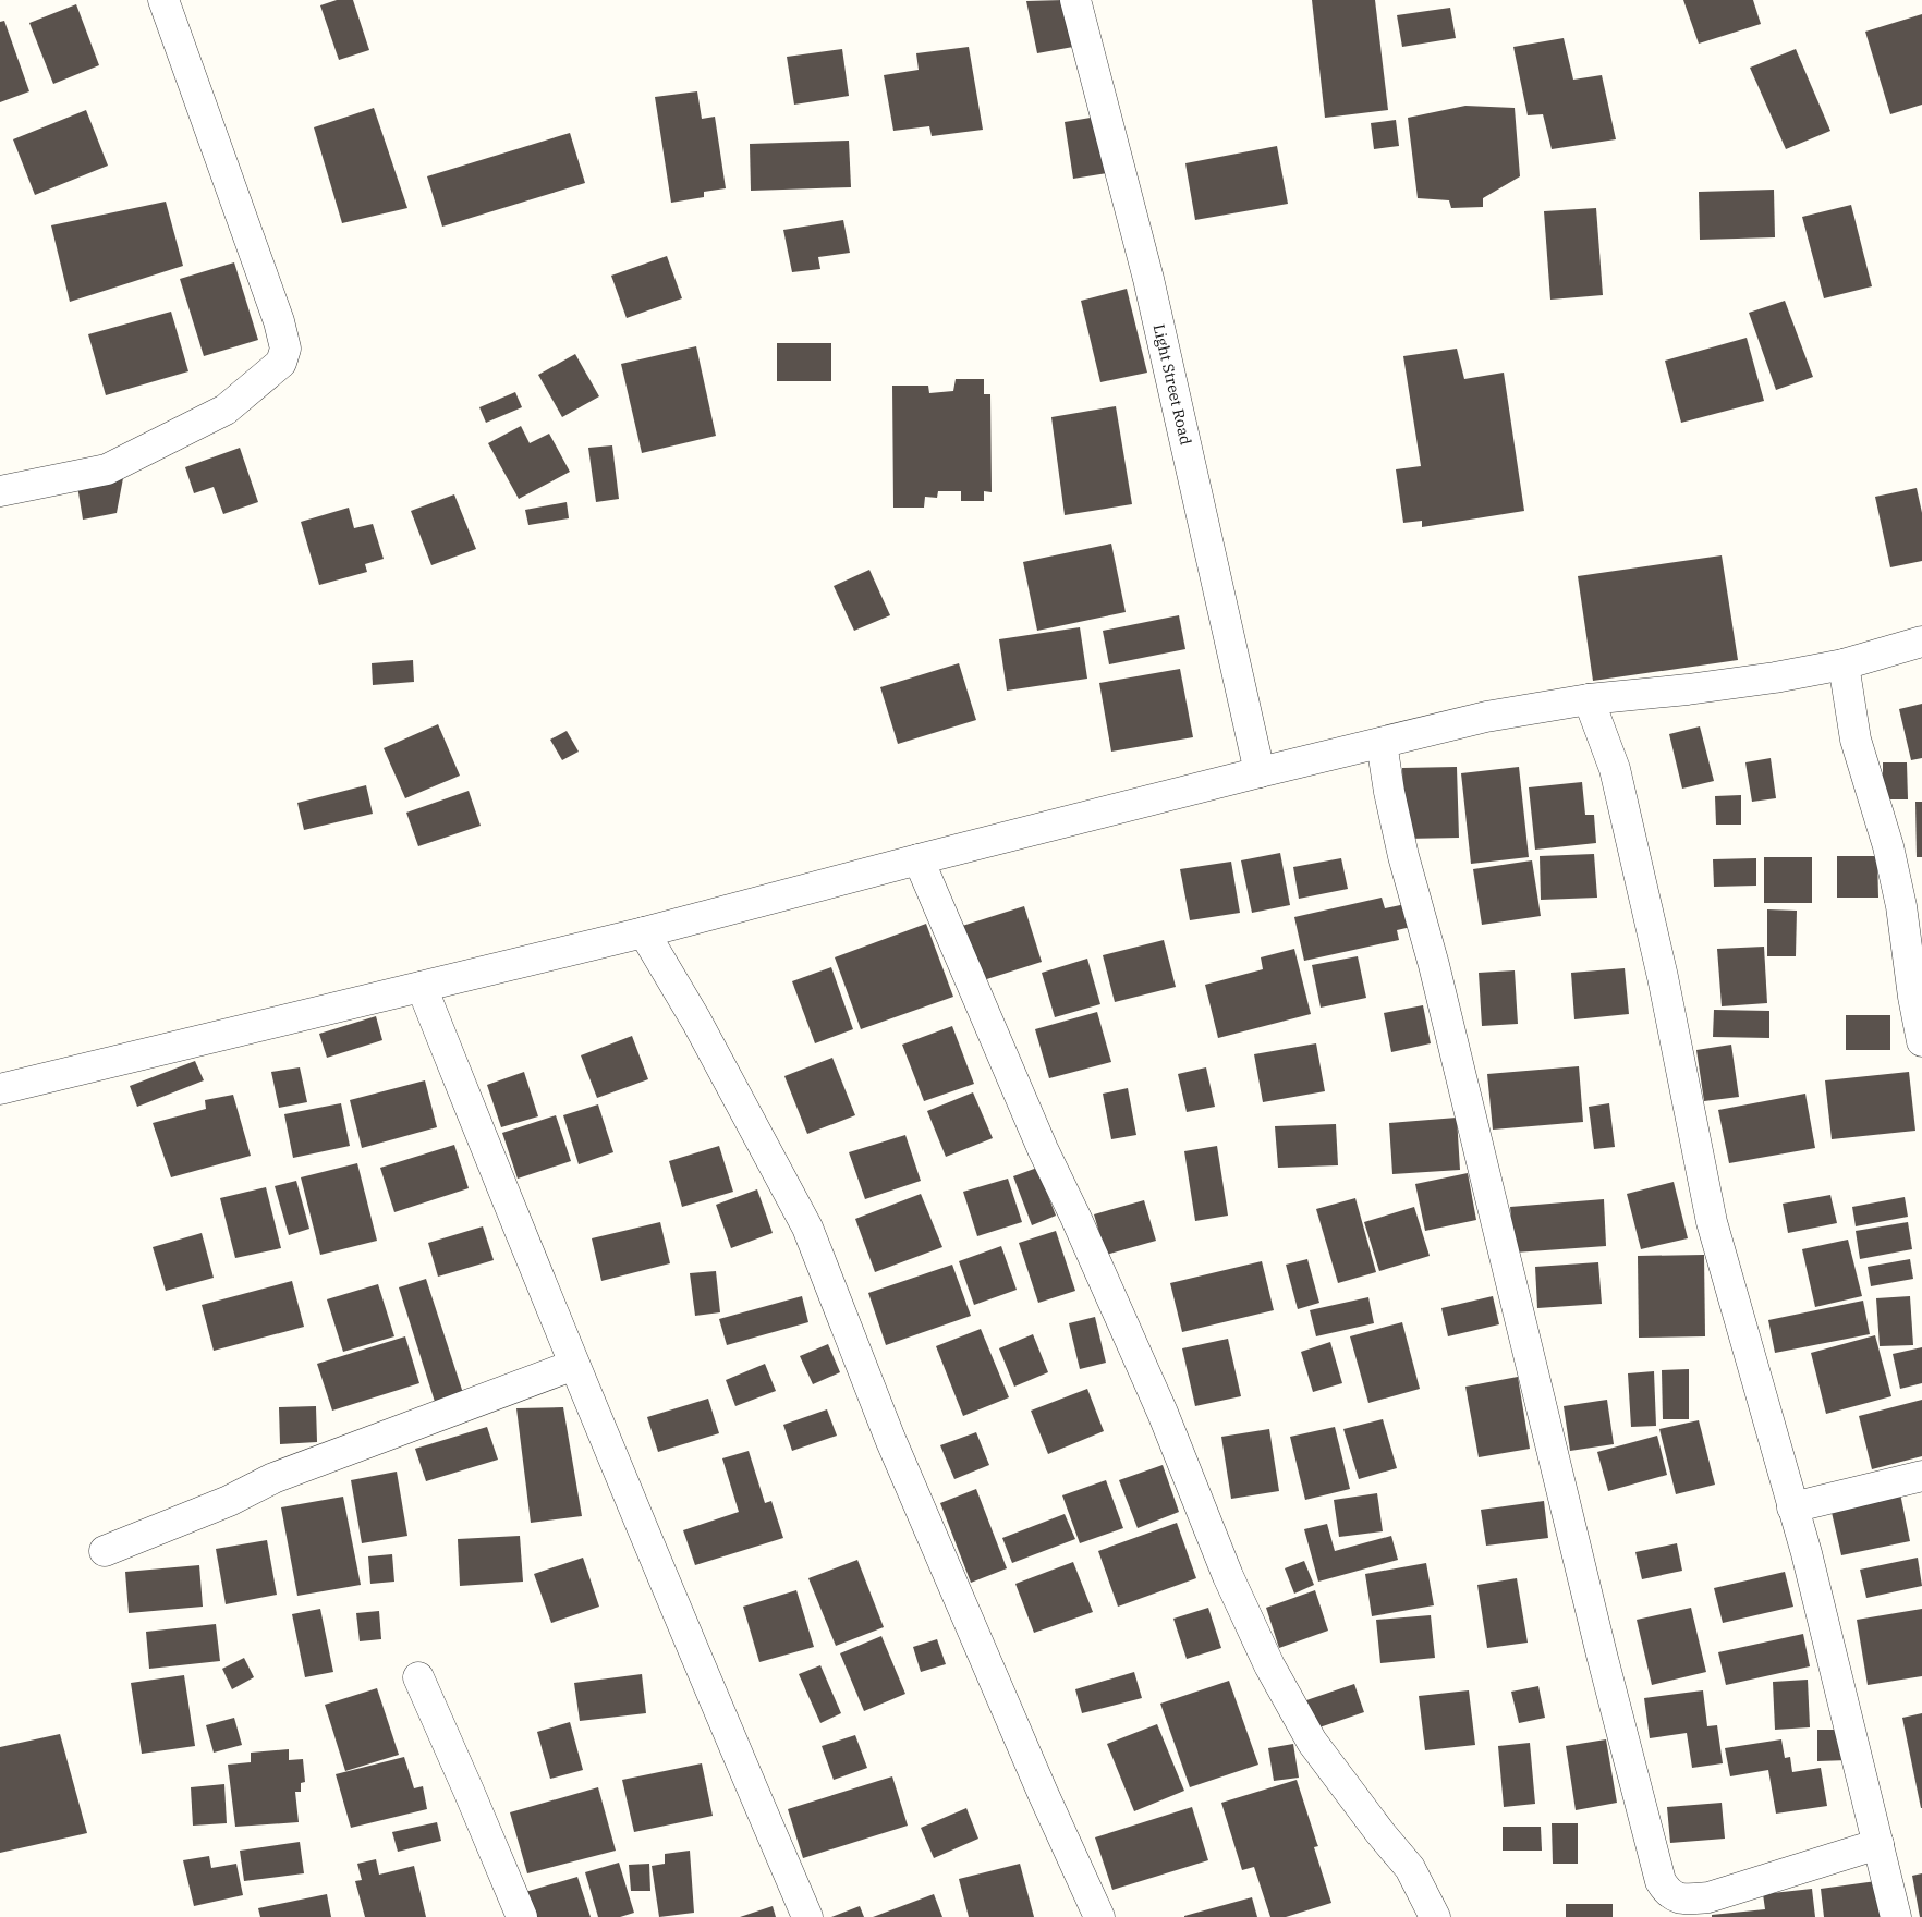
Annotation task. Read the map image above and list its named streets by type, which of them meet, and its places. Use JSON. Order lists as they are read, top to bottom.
{
  "streets": {
    "street": ["Light Street Road"]
  }
}
